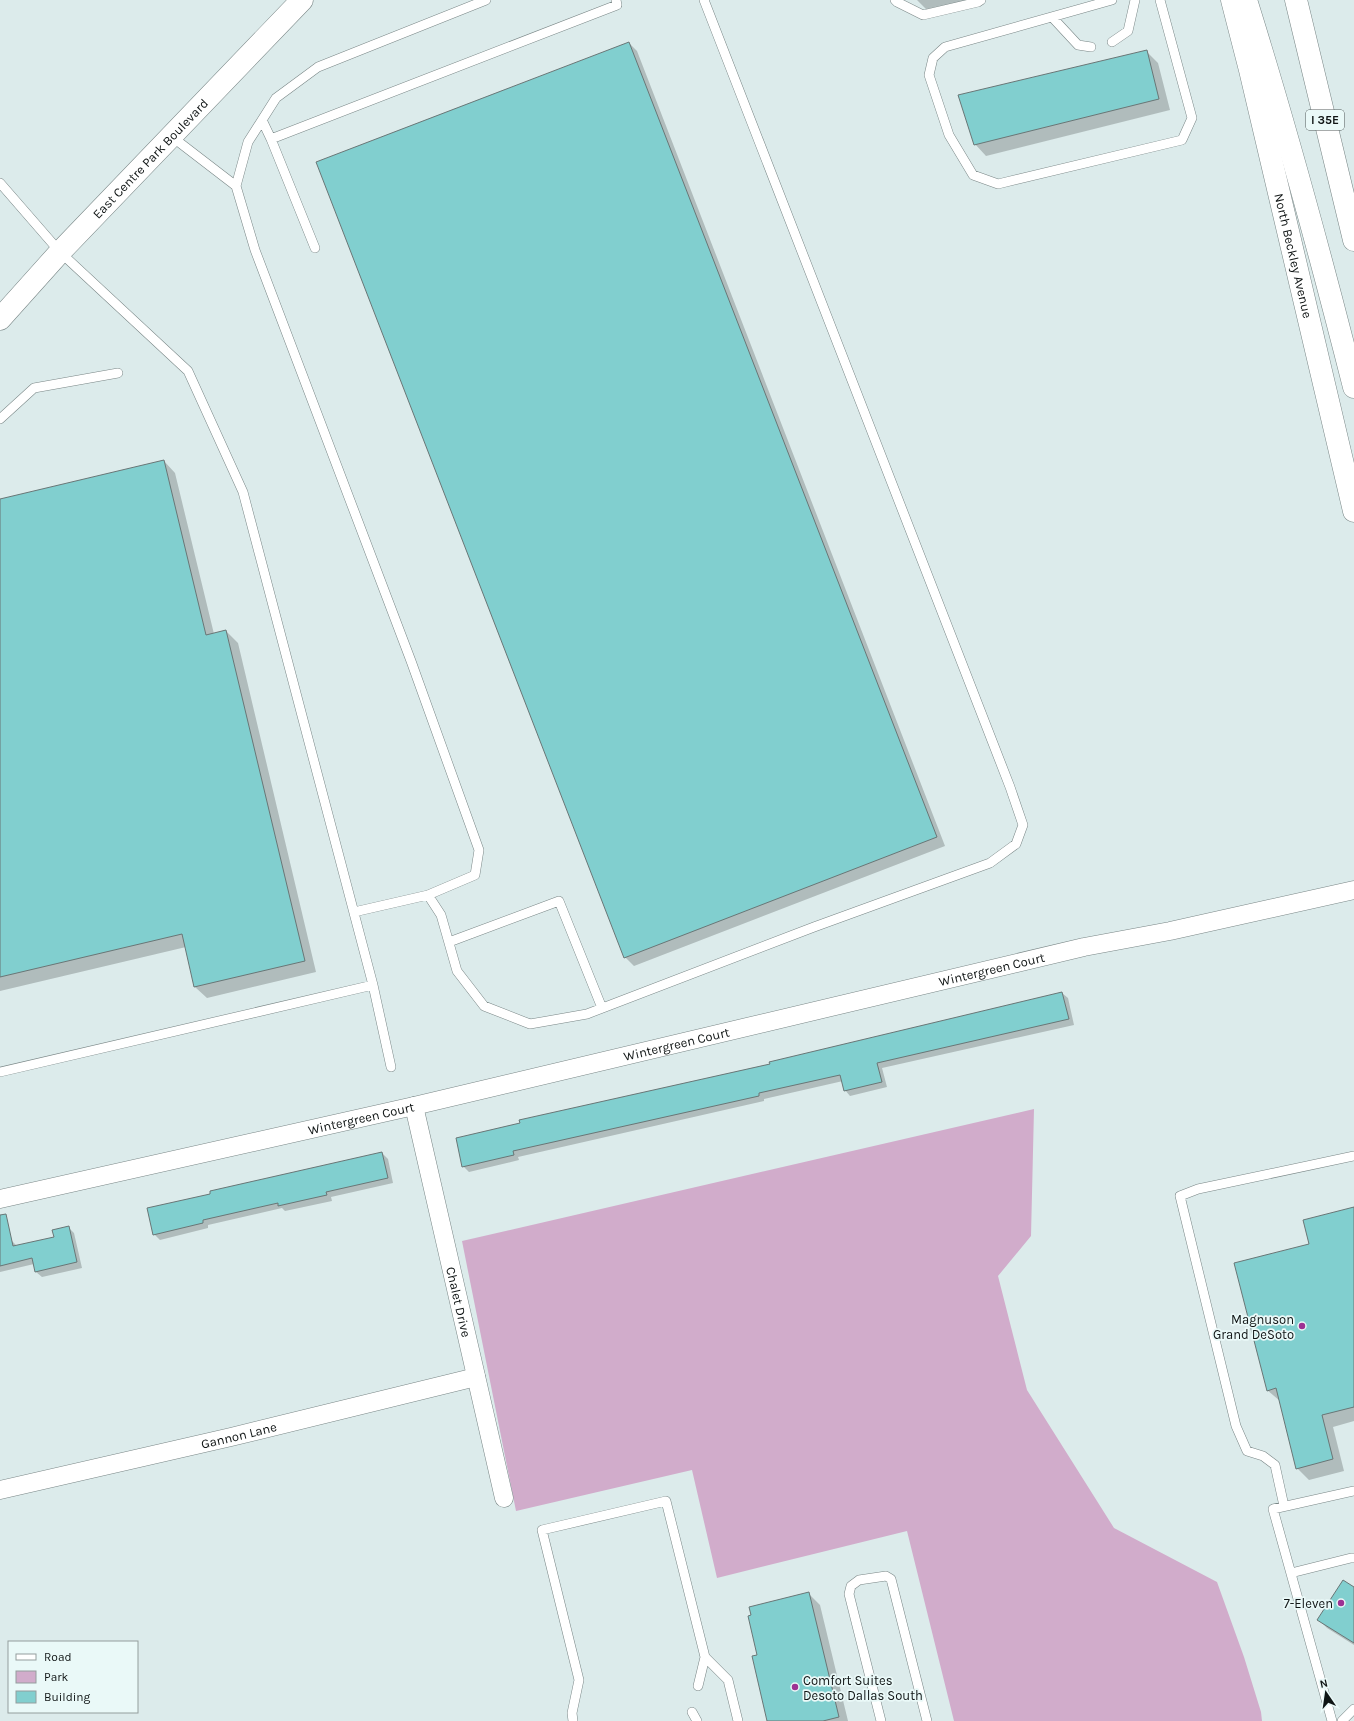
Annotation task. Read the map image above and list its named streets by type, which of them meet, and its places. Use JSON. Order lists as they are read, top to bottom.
{
  "streets": {
    "main road": ["I 35E", "East Centre Park Boulevard", "North Beckley Avenue"],
    "street": ["Wintergreen Court", "Chalet Drive", "Gannon Lane"]
  },
  "crossings": [
    ["Wintergreen Court", "Chalet Drive"],
    ["Chalet Drive", "Gannon Lane"]
  ],
  "places": ["Magnuson Grand DeSoto", "7-Eleven", "Comfort Suites Desoto Dallas South"],
  "legend": ["Road", "Park", "Building"],
  "north": "top"
}
